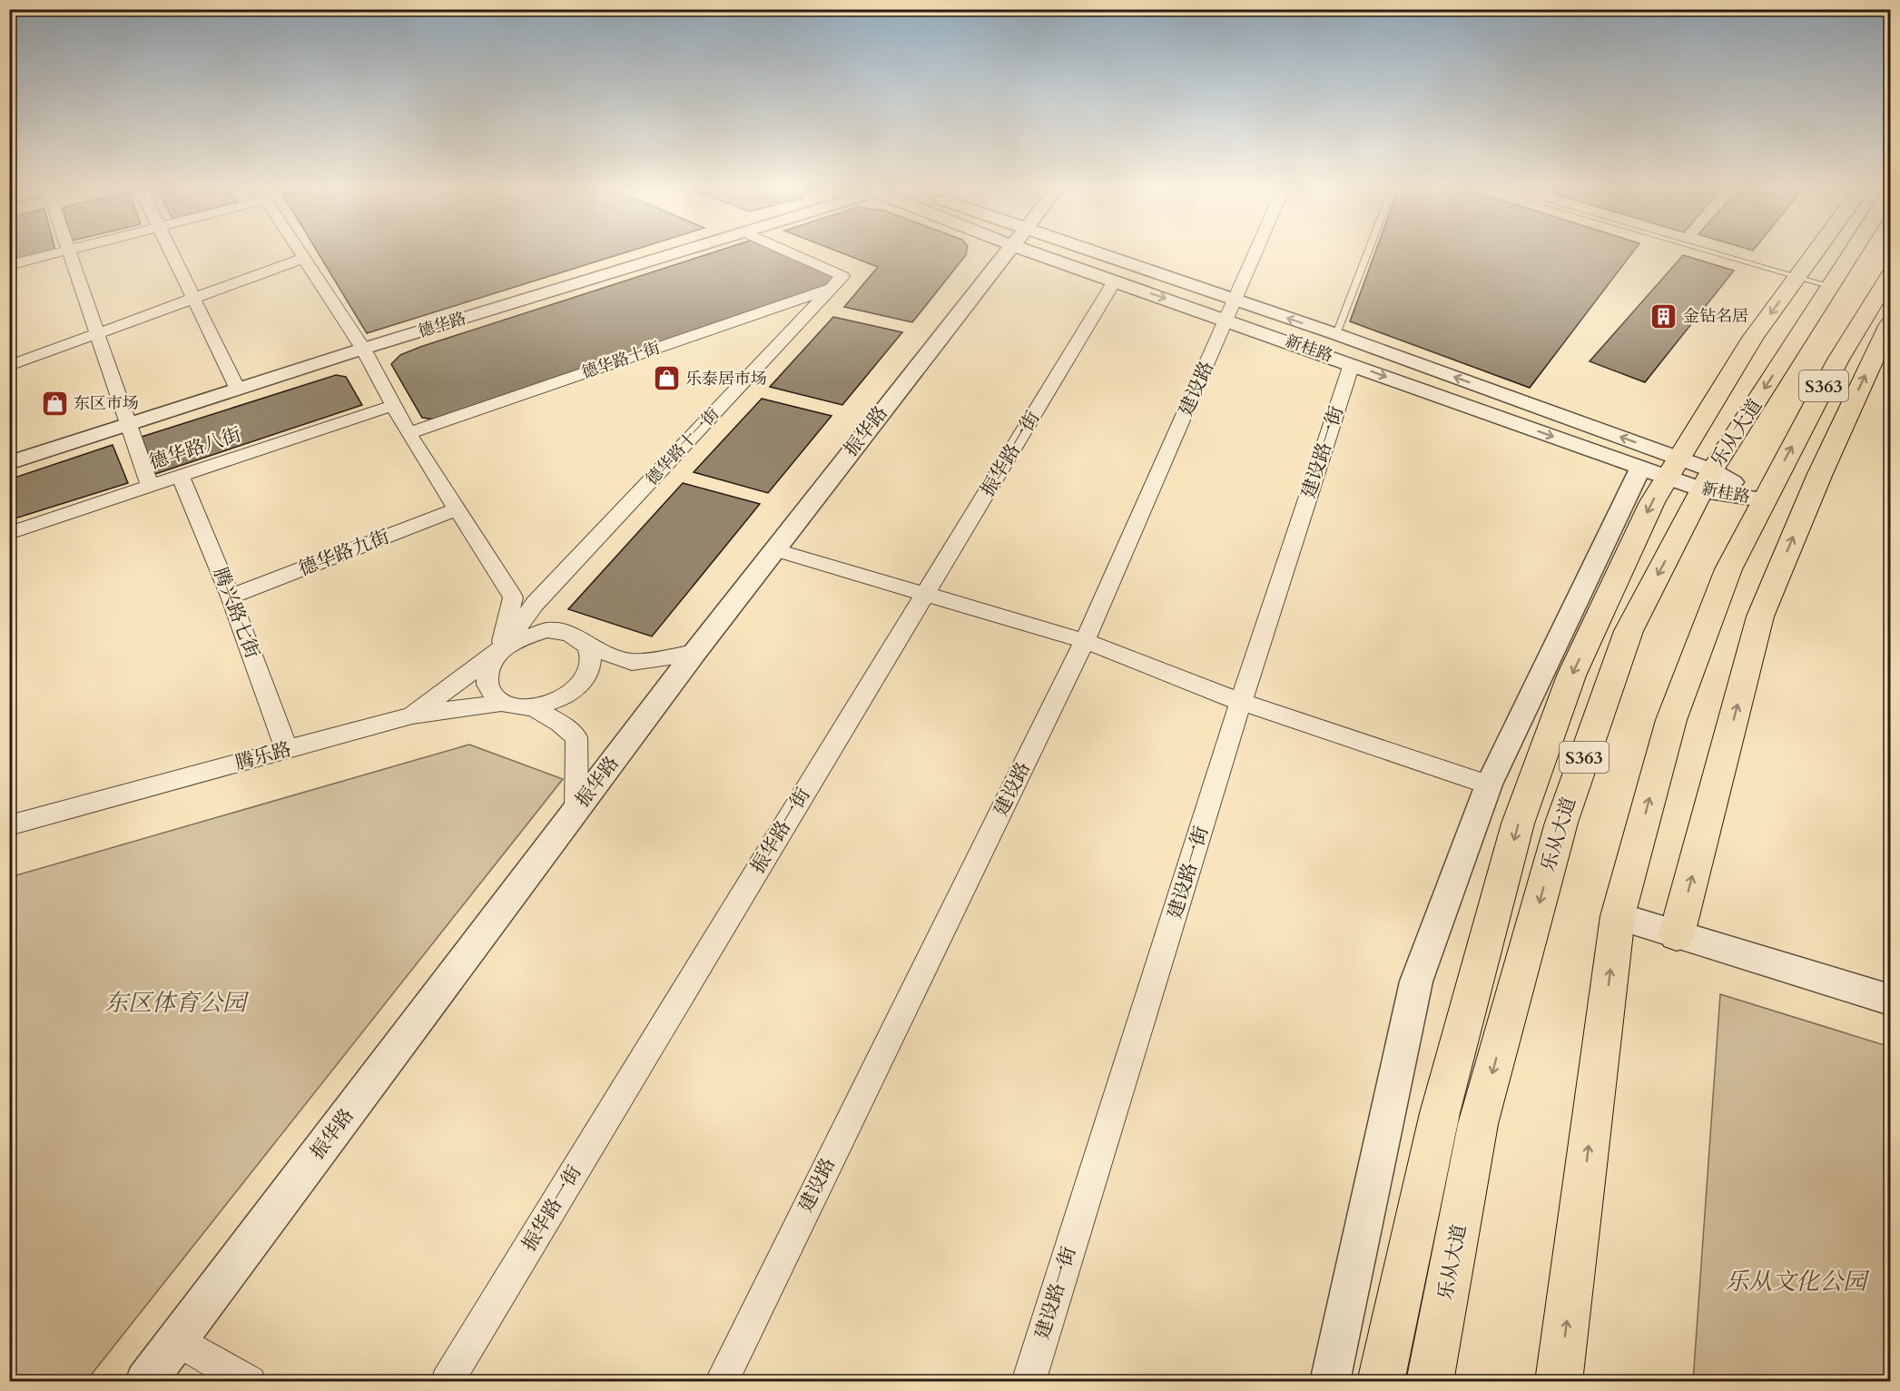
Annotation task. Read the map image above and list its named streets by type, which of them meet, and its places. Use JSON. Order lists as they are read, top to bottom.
{
  "streets": {
    "main road": ["S363", "乐从大道"],
    "street": [
      "德华路",
      "新桂路",
      "德华路十街",
      "建设路",
      "振华路",
      "德华路十一街",
      "德华路八街",
      "建设路一街",
      "振华路一街",
      "德华路九街",
      "腾兴路七街",
      "腾乐路"
    ]
  },
  "crossings": [
    ["新桂路", "S363"],
    ["新桂路", "建设路"],
    ["新桂路", "乐从大道"],
    ["新桂路", "建设路一街"],
    ["新桂路", "振华路一街"],
    ["德华路十街", "德华路十一街"],
    ["德华路十一街", "腾乐路"],
    ["德华路八街", "腾兴路七街"],
    ["德华路九街", "腾兴路七街"],
    ["腾兴路七街", "腾乐路"]
  ],
  "parks": ["东区体育公园", "乐从文化公园"],
  "places": {
    "building": ["金钻名居"],
    "shop": ["乐泰居市场", "东区市场"]
  }
}
